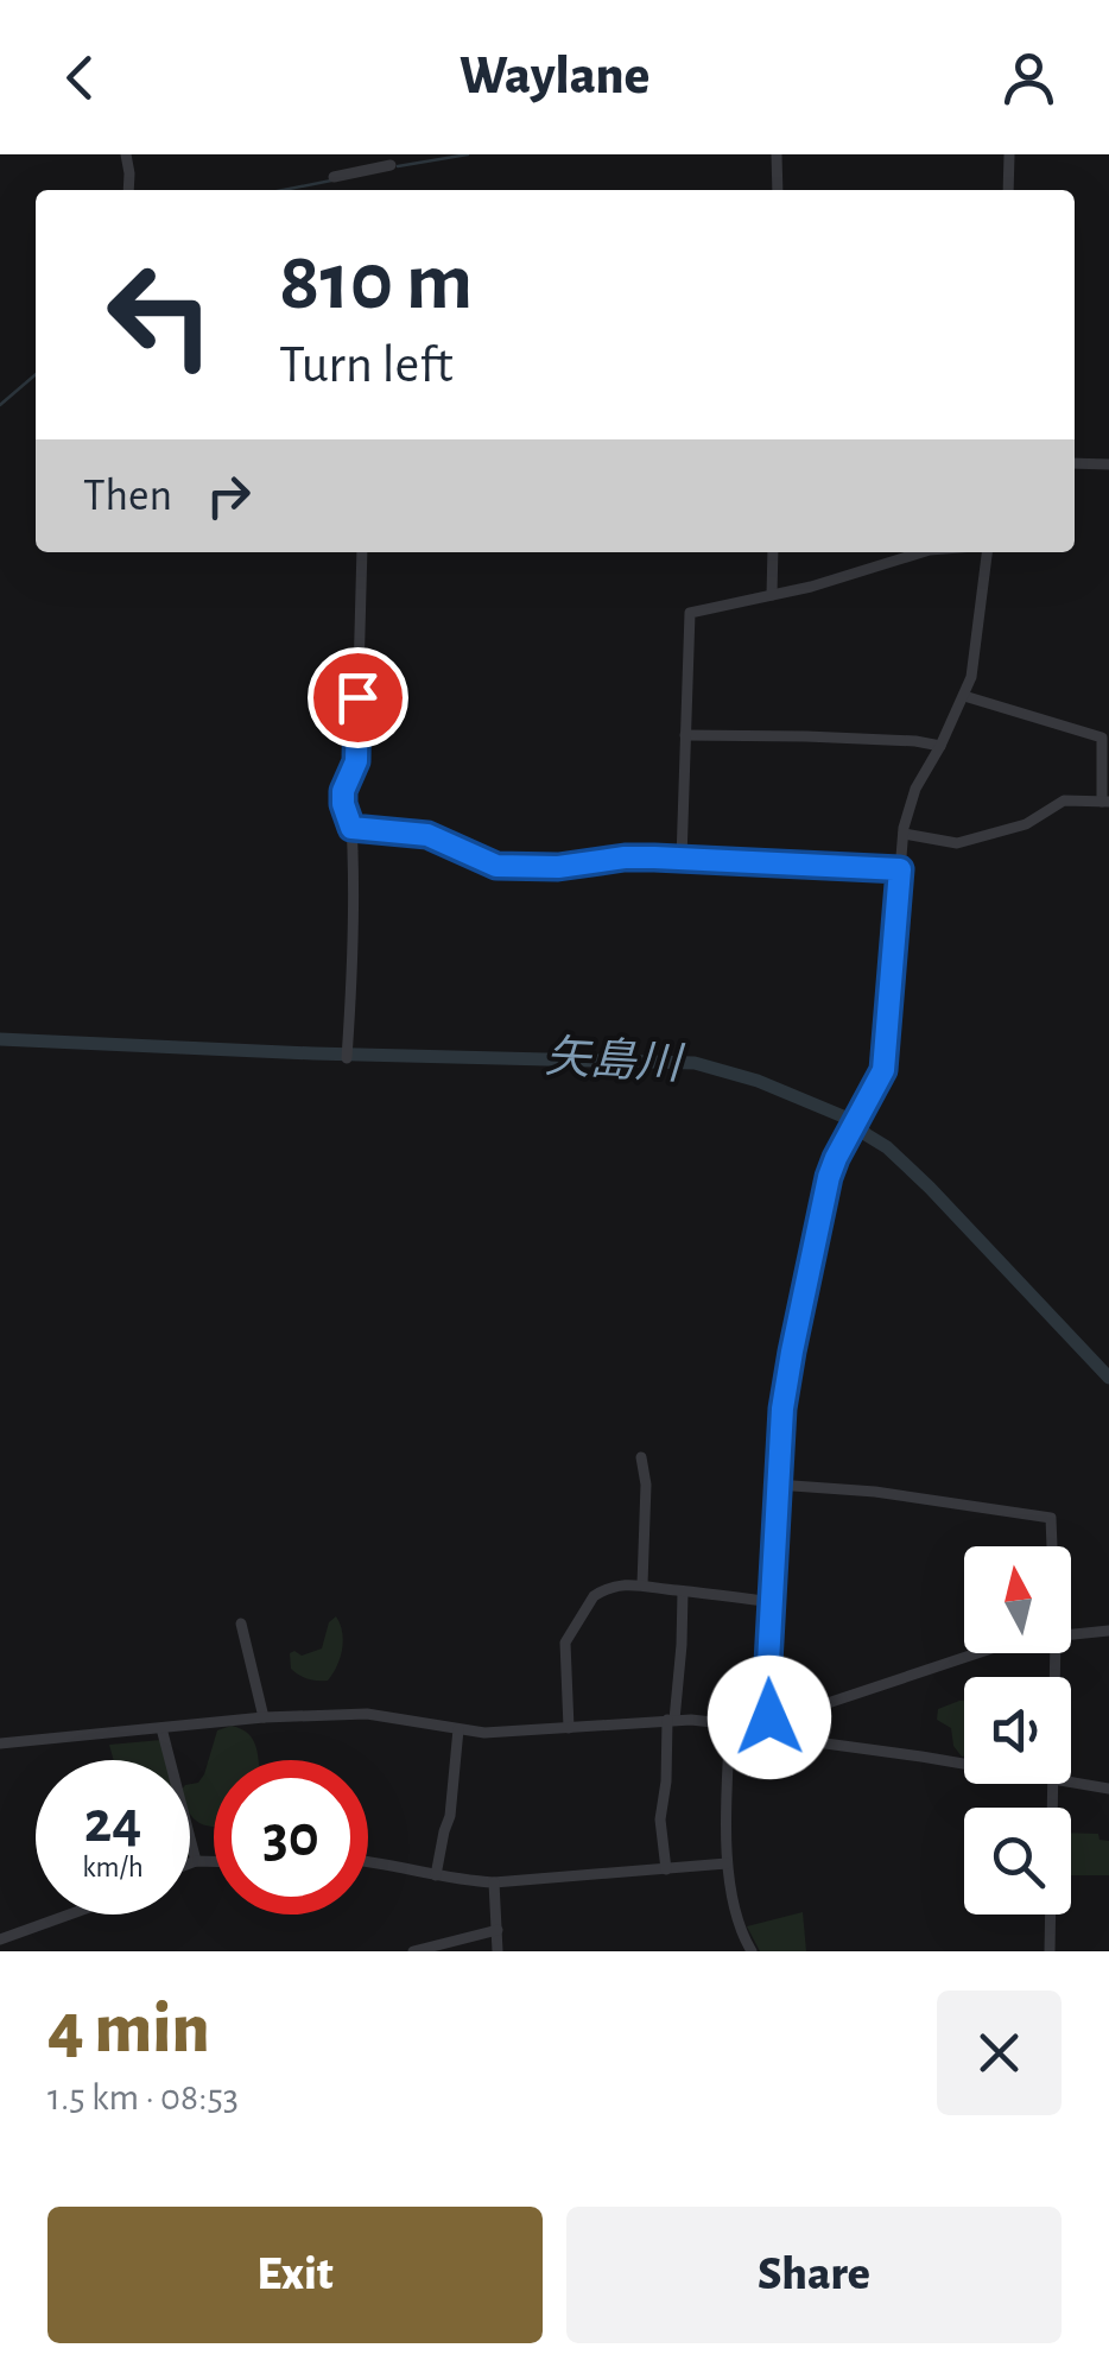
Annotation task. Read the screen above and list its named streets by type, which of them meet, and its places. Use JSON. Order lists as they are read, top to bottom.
{
  "water": ["矢島川"],
  "north": "top",
  "page": {
    "header": "Waylane",
    "turn": ["810 m", "Turn left"],
    "then": "Then",
    "speed": "24 km/h",
    "limit": "30",
    "heading": ["4 min", "1.5 km · 08:53"],
    "buttons": ["Exit", "Share"]
  }
}
